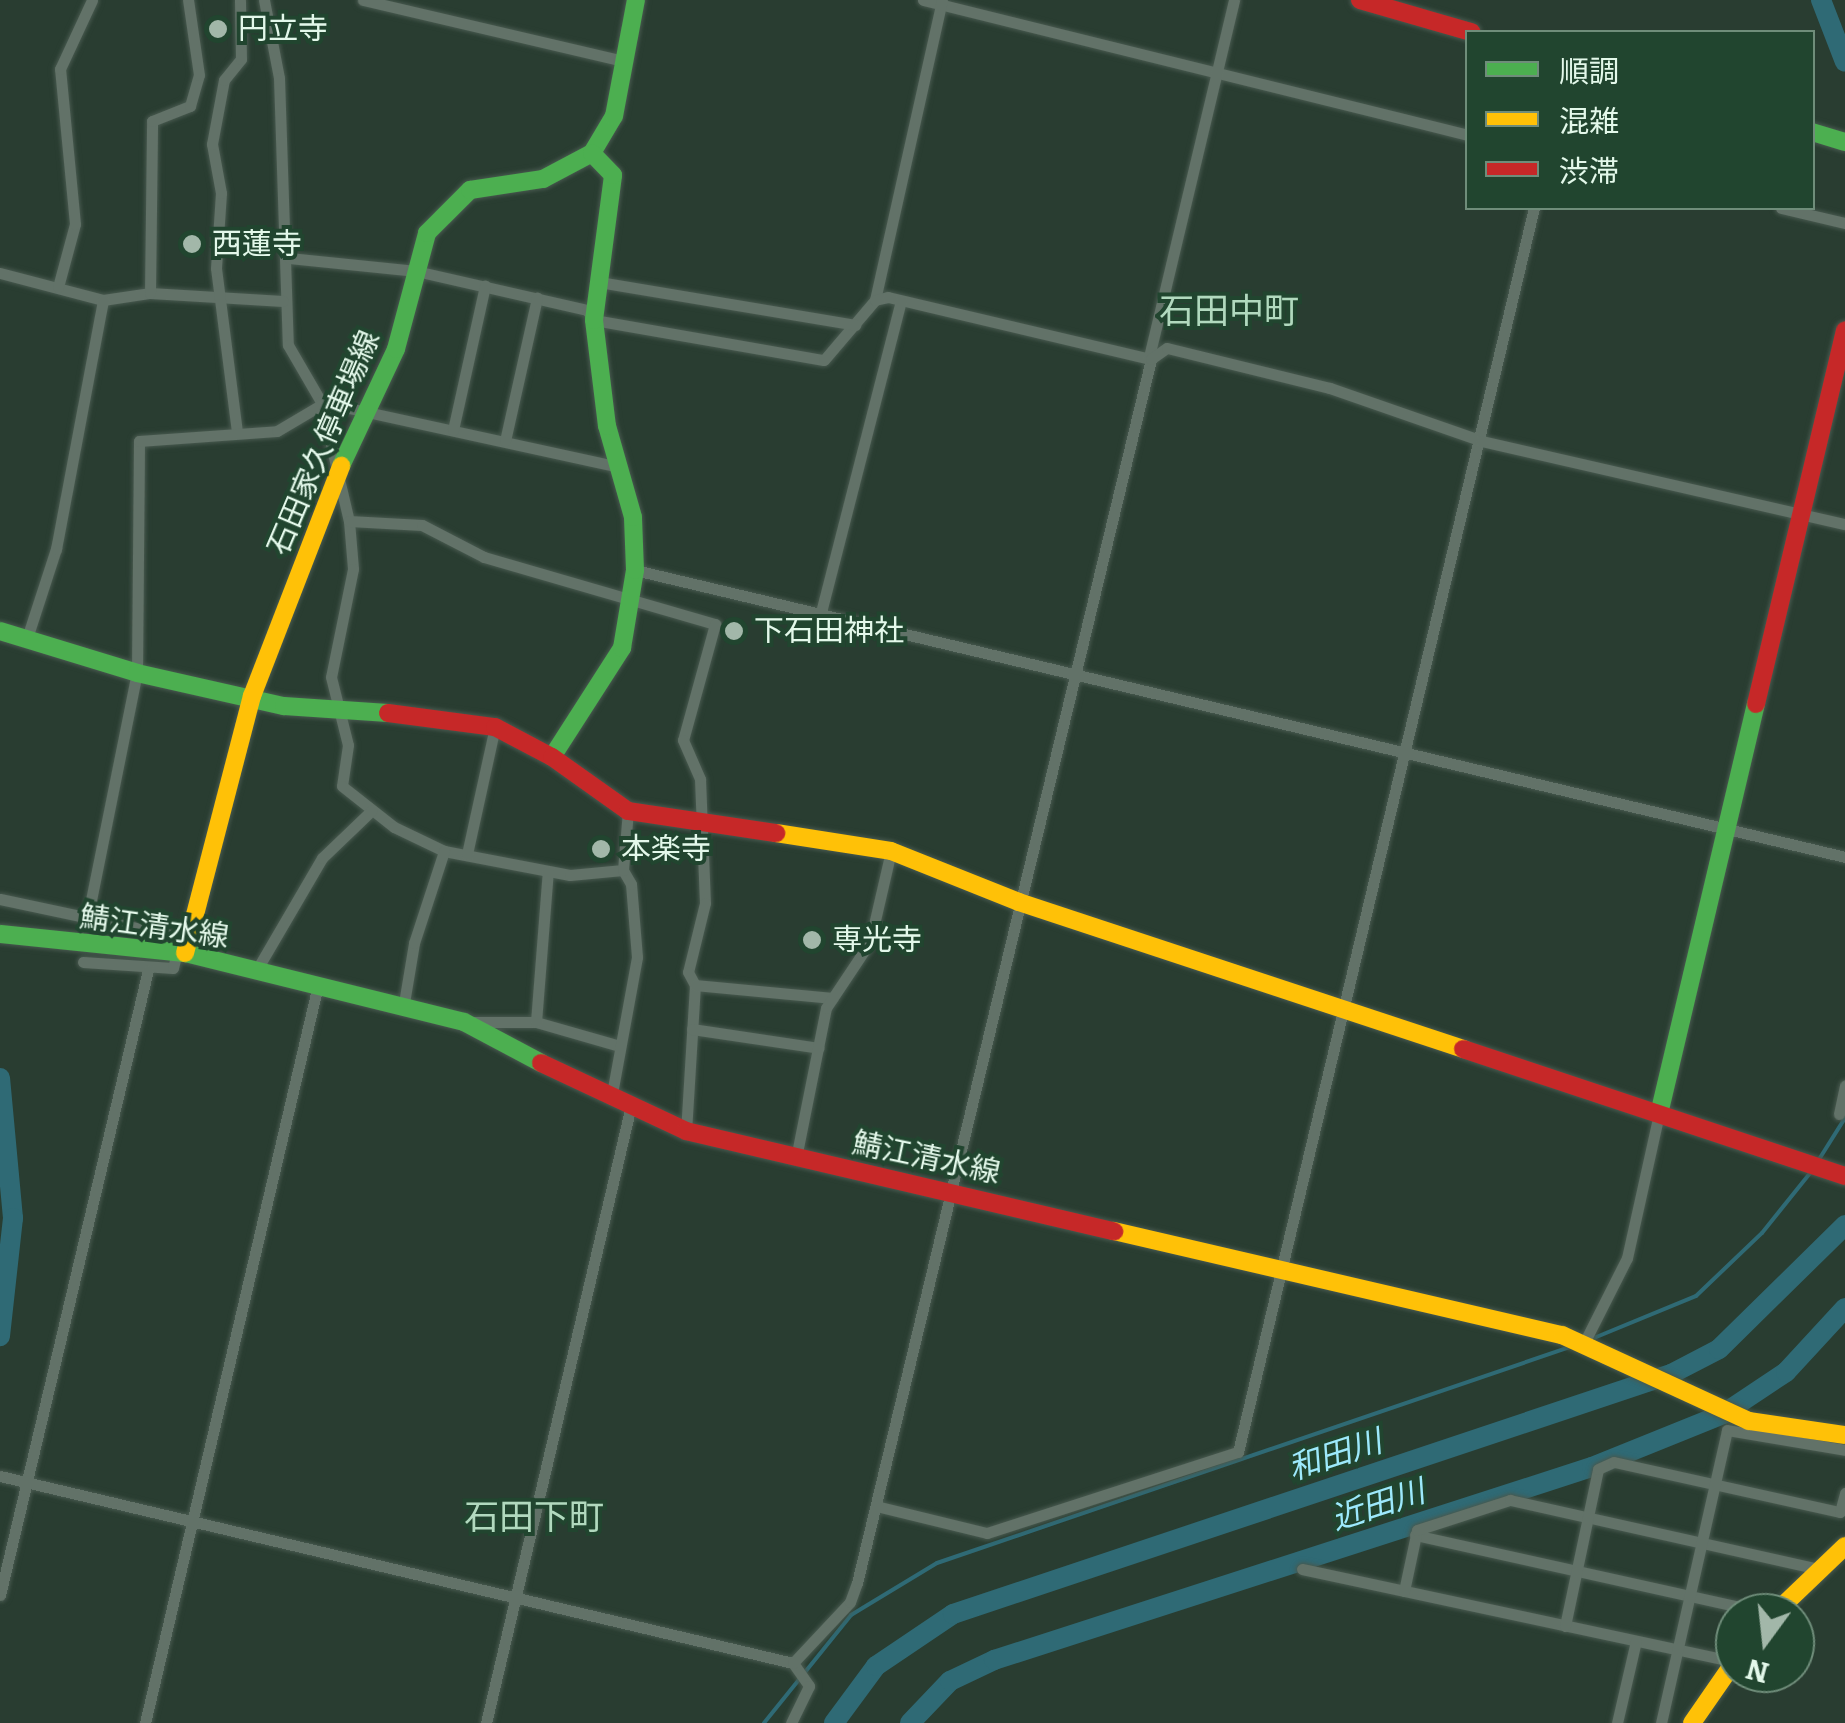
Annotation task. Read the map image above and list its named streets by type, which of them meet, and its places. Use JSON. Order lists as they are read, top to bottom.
{
  "streets": {
    "main road": ["石田家久停車場線", "鯖江清水線"]
  },
  "crossings": [
    ["石田家久停車場線", "鯖江清水線"]
  ],
  "districts": ["石田中町", "石田下町"],
  "water": ["和田川", "近田川"],
  "places": [
    "円立寺",
    "西蓮寺",
    "下石田神社",
    "本楽寺",
    "専光寺"
  ],
  "legend": ["順調", "混雑", "渋滞"],
  "north": "bottom"
}
